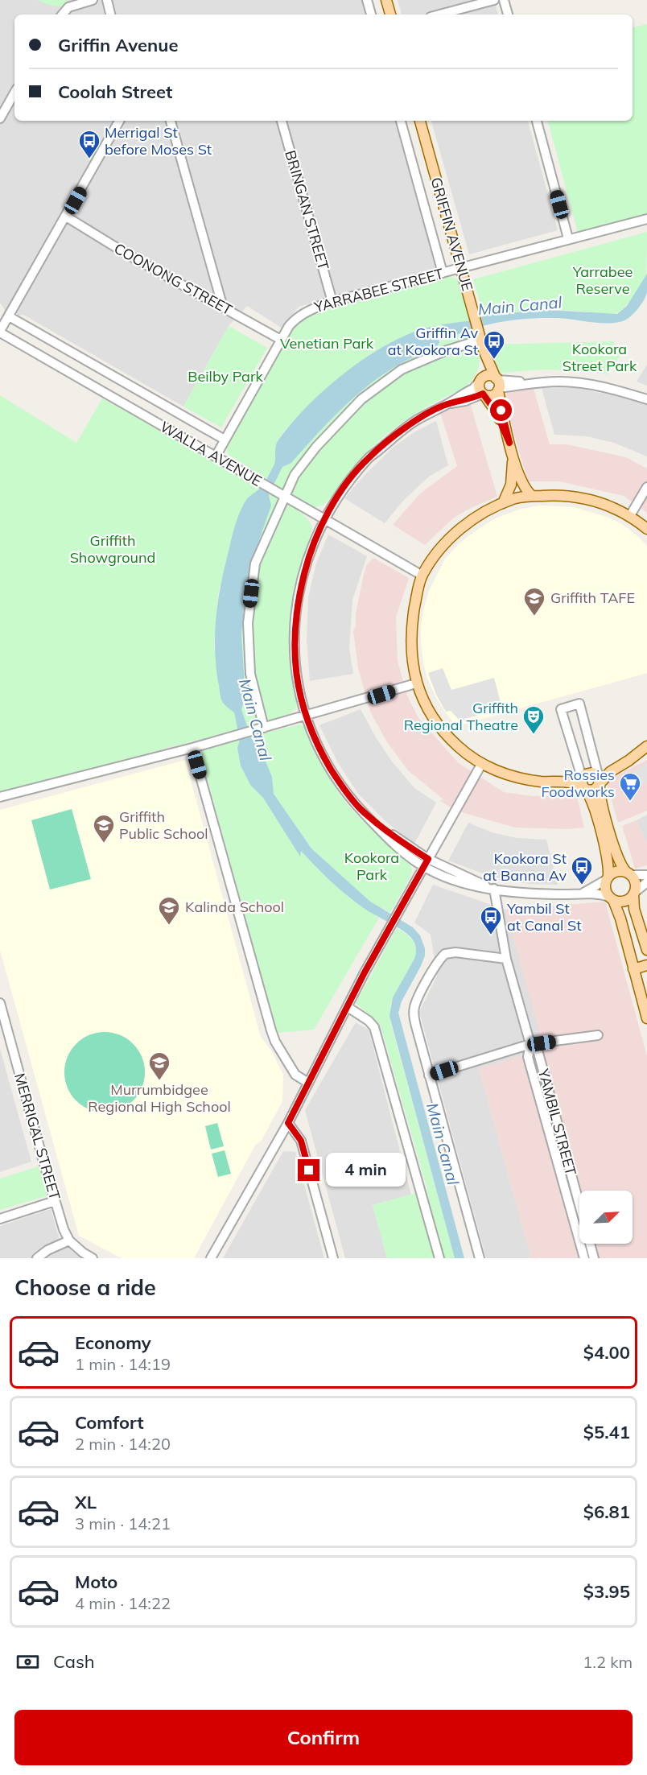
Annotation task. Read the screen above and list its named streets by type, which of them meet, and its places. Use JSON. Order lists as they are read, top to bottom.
{
  "streets": {
    "main road": ["GRIFFIN AVENUE"],
    "street": [
      "BRINGAN STREET",
      "COONONG STREET",
      "YARRABEE STREET",
      "WALLA AVENUE",
      "YAMBIL STREET",
      "MERRIGAL STREET"
    ]
  },
  "crossings": [
    ["BRINGAN STREET", "YARRABEE STREET"],
    ["GRIFFIN AVENUE", "YARRABEE STREET"],
    ["COONONG STREET", "YARRABEE STREET"],
    ["YARRABEE STREET", "WALLA AVENUE"]
  ],
  "water": ["Main Canal"],
  "parks": [
    "Yarrabee Reserve",
    "Venetian Park",
    "Kookora Street Park",
    "Beilby Park",
    "Griffith Showground",
    "Kookora Park"
  ],
  "places": {
    "bus stop": [
      "Merrigal St before Moses St",
      "Griffin Av at Kookora St",
      "Kookora St at Banna Av",
      "Yambil St at Canal St"
    ],
    "school or university": [
      "Griffith TAFE",
      "Griffith Public School",
      "Kalinda School",
      "Murrumbidgee Regional High School"
    ],
    "theatre": ["Griffith Regional Theatre"],
    "supermarket": ["Rossies Foodworks"]
  },
  "north": "top right",
  "page": {
    "banner": ["Griffin Avenue", "Coolah Street"],
    "bubble": "4 min",
    "heading": "Choose a ride",
    "list": [
      {
        "name": "Economy",
        "note": "1 min · 14:19",
        "value": "$4.00"
      },
      {
        "name": "Comfort",
        "note": "2 min · 14:20",
        "value": "$5.41"
      },
      {
        "name": "XL",
        "note": "3 min · 14:21",
        "value": "$6.81"
      },
      {
        "name": "Moto",
        "note": "4 min · 14:22",
        "value": "$3.95"
      }
    ],
    "pay": ["Cash", "1.2 km"],
    "buttons": "Confirm"
  }
}
